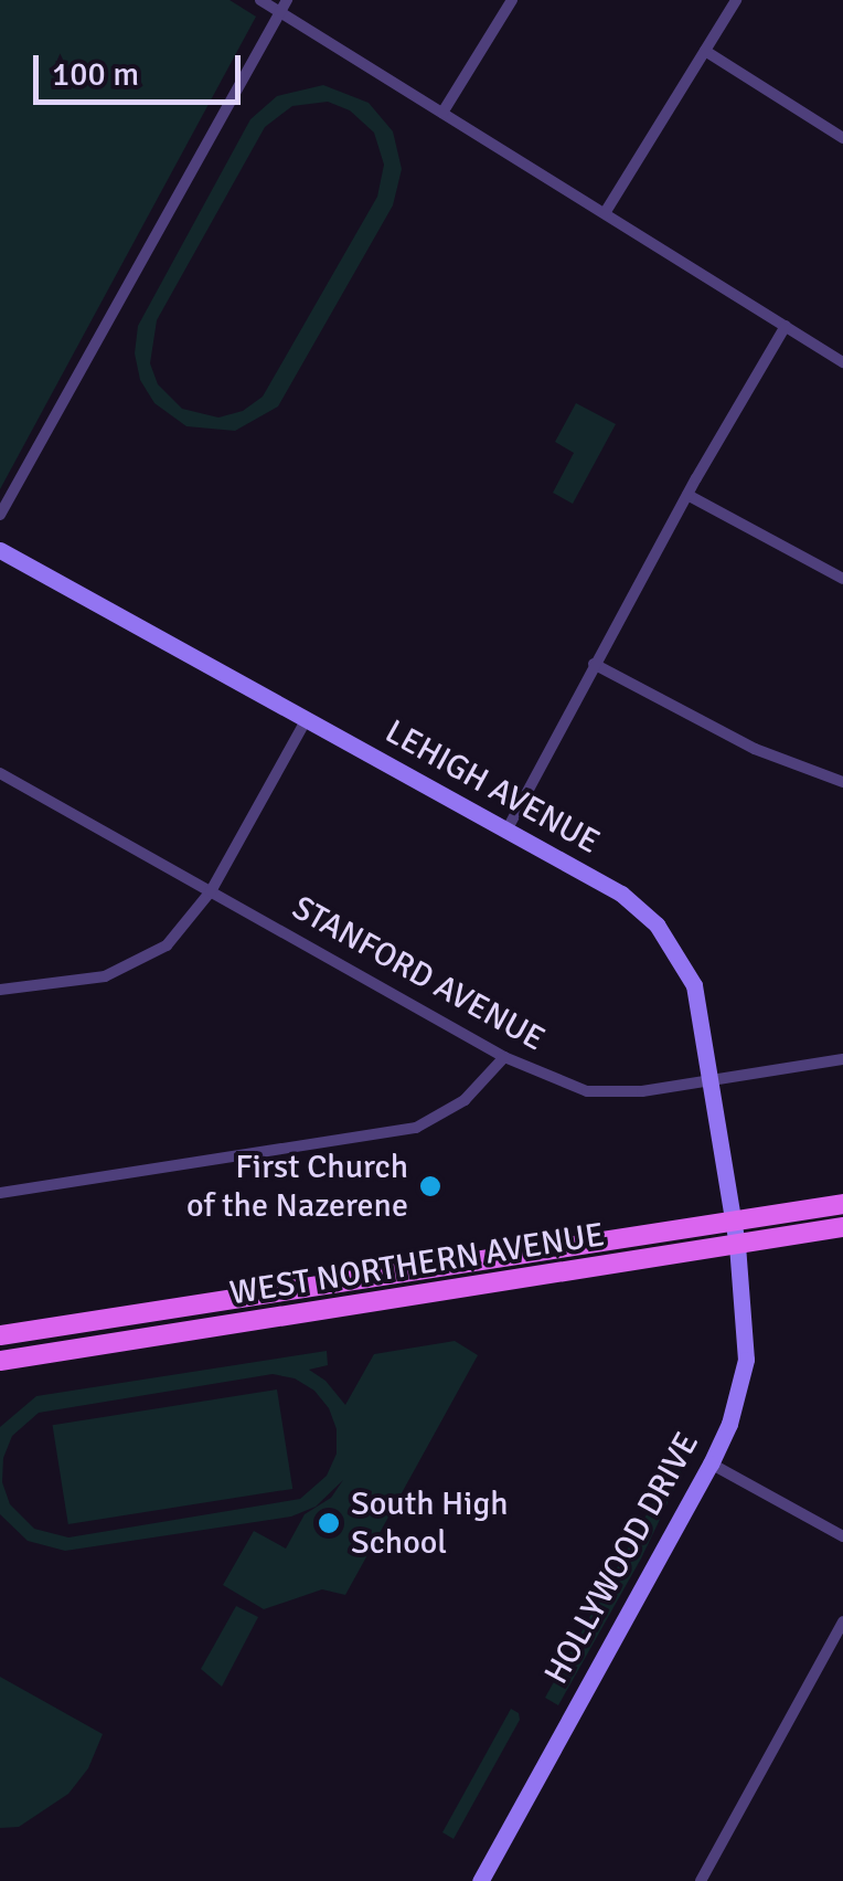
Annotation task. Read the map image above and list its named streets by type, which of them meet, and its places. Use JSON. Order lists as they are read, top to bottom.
{
  "streets": {
    "main road": ["WEST NORTHERN AVENUE"],
    "street": ["LEHIGH AVENUE", "STANFORD AVENUE", "HOLLYWOOD DRIVE"]
  },
  "crossings": [
    ["LEHIGH AVENUE", "STANFORD AVENUE"],
    ["LEHIGH AVENUE", "WEST NORTHERN AVENUE"],
    ["LEHIGH AVENUE", "HOLLYWOOD DRIVE"],
    ["WEST NORTHERN AVENUE", "HOLLYWOOD DRIVE"]
  ],
  "places": ["First Church of the Nazerene", "South High School"],
  "scale_bar": "100 m"
}
